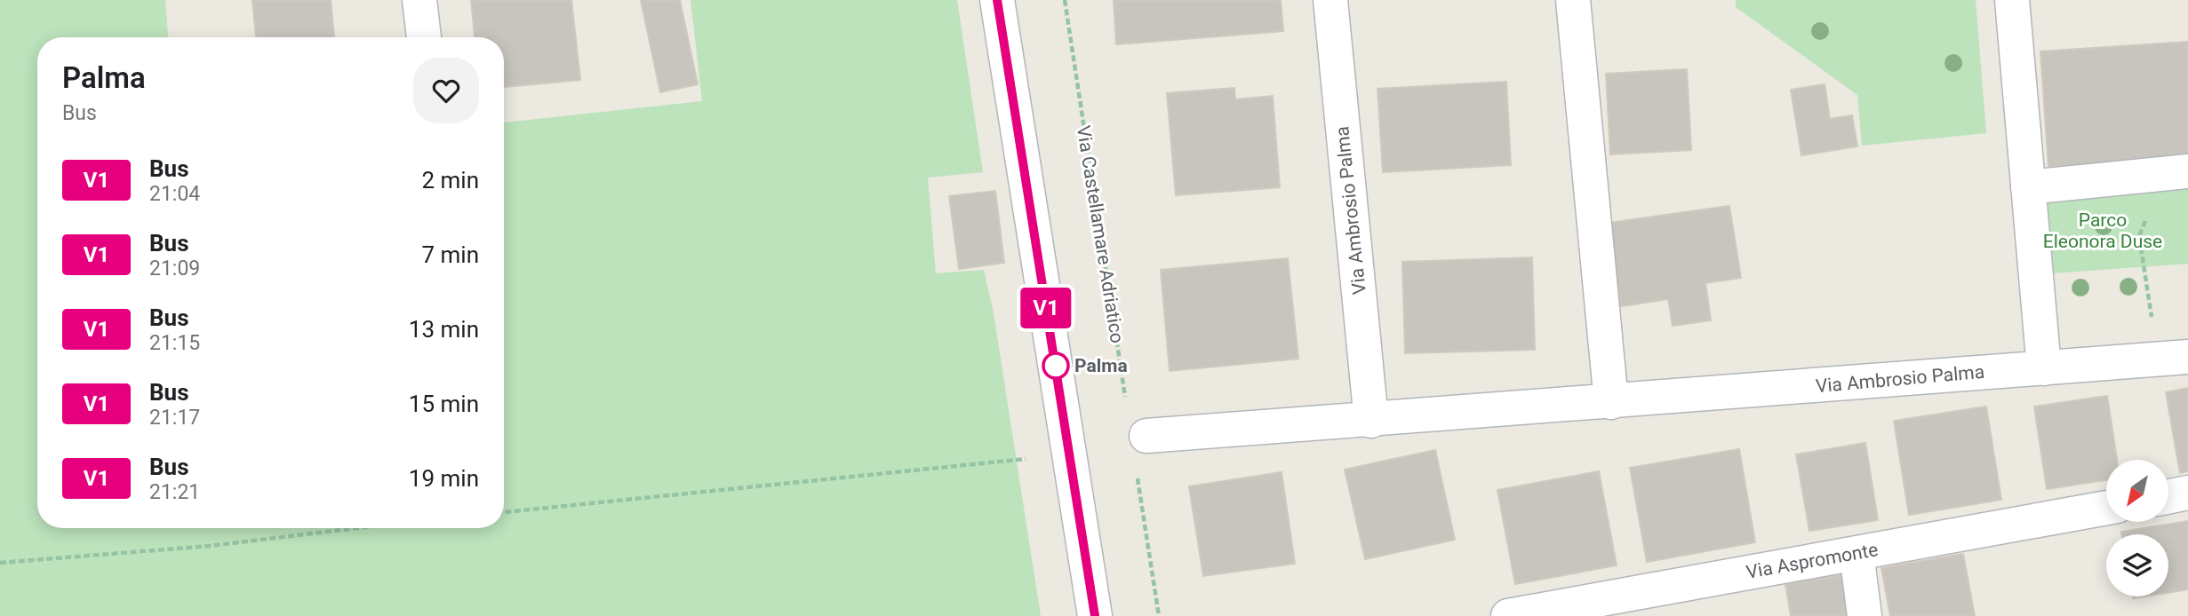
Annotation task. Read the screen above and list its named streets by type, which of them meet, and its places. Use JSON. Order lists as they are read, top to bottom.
{
  "streets": {
    "street": ["Via Ambrosio Palma", "Via Aspromonte"],
    "path": ["Via Castellamare Adriatico"]
  },
  "parks": ["Parco Eleonora Duse"],
  "places": ["Palma"],
  "lines": ["bus line V1"],
  "north": "bottom left",
  "page": {
    "on_map": "V1",
    "heading": ["Palma", "Bus"],
    "list": [
      {
        "mark": "V1",
        "name": "Bus",
        "note": "21:04",
        "value": "2 min"
      },
      {
        "mark": "V1",
        "name": "Bus",
        "note": "21:09",
        "value": "7 min"
      },
      {
        "mark": "V1",
        "name": "Bus",
        "note": "21:15",
        "value": "13 min"
      },
      {
        "mark": "V1",
        "name": "Bus",
        "note": "21:17",
        "value": "15 min"
      },
      {
        "mark": "V1",
        "name": "Bus",
        "note": "21:21",
        "value": "19 min"
      }
    ]
  }
}
